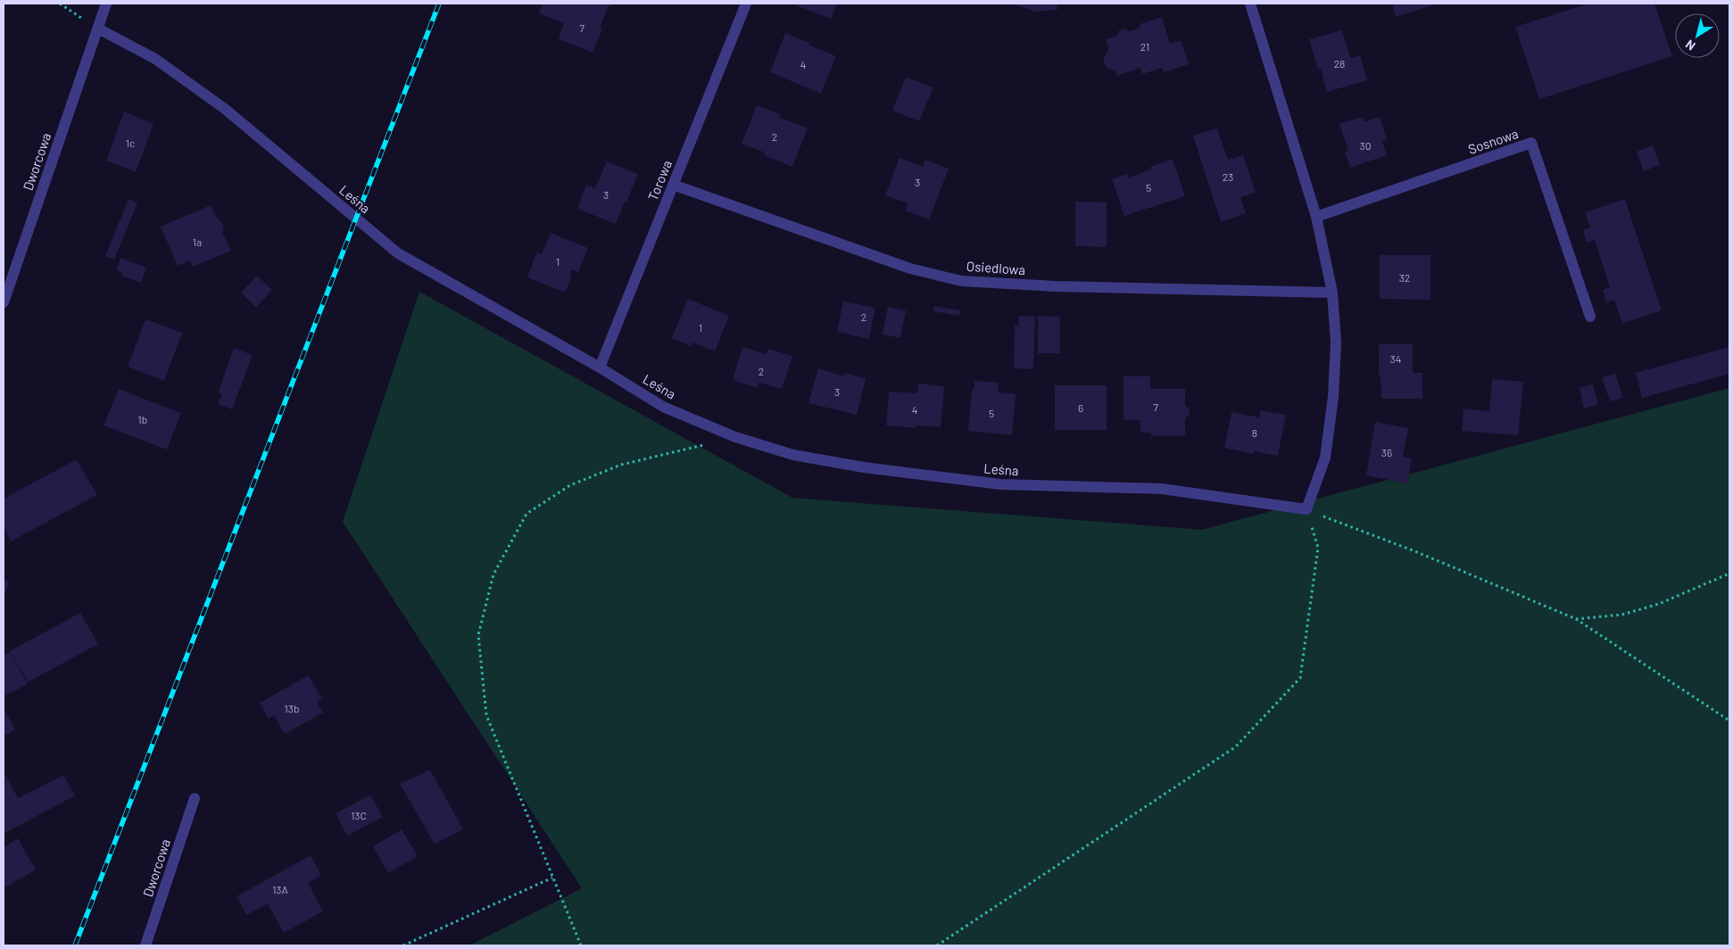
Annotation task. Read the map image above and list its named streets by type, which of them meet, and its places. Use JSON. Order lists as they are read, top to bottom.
{
  "streets": {
    "street": [
      "Sosnowa",
      "Dworcowa",
      "Torowa",
      "Leśna",
      "Osiedlowa"
    ]
  },
  "crossings": [
    ["Dworcowa", "Leśna"],
    ["Torowa", "Leśna"],
    ["Torowa", "Osiedlowa"]
  ],
  "house_numbers": [
    "7",
    "21",
    "28",
    "4",
    "2",
    "1c",
    "30",
    "23",
    "3",
    "5",
    "3",
    "1a",
    "1",
    "32",
    "2",
    "1",
    "34",
    "2",
    "3",
    "7",
    "6",
    "4",
    "5",
    "1b",
    "8",
    "36",
    "13b",
    "13C",
    "13A"
  ],
  "north": "bottom left"
}
